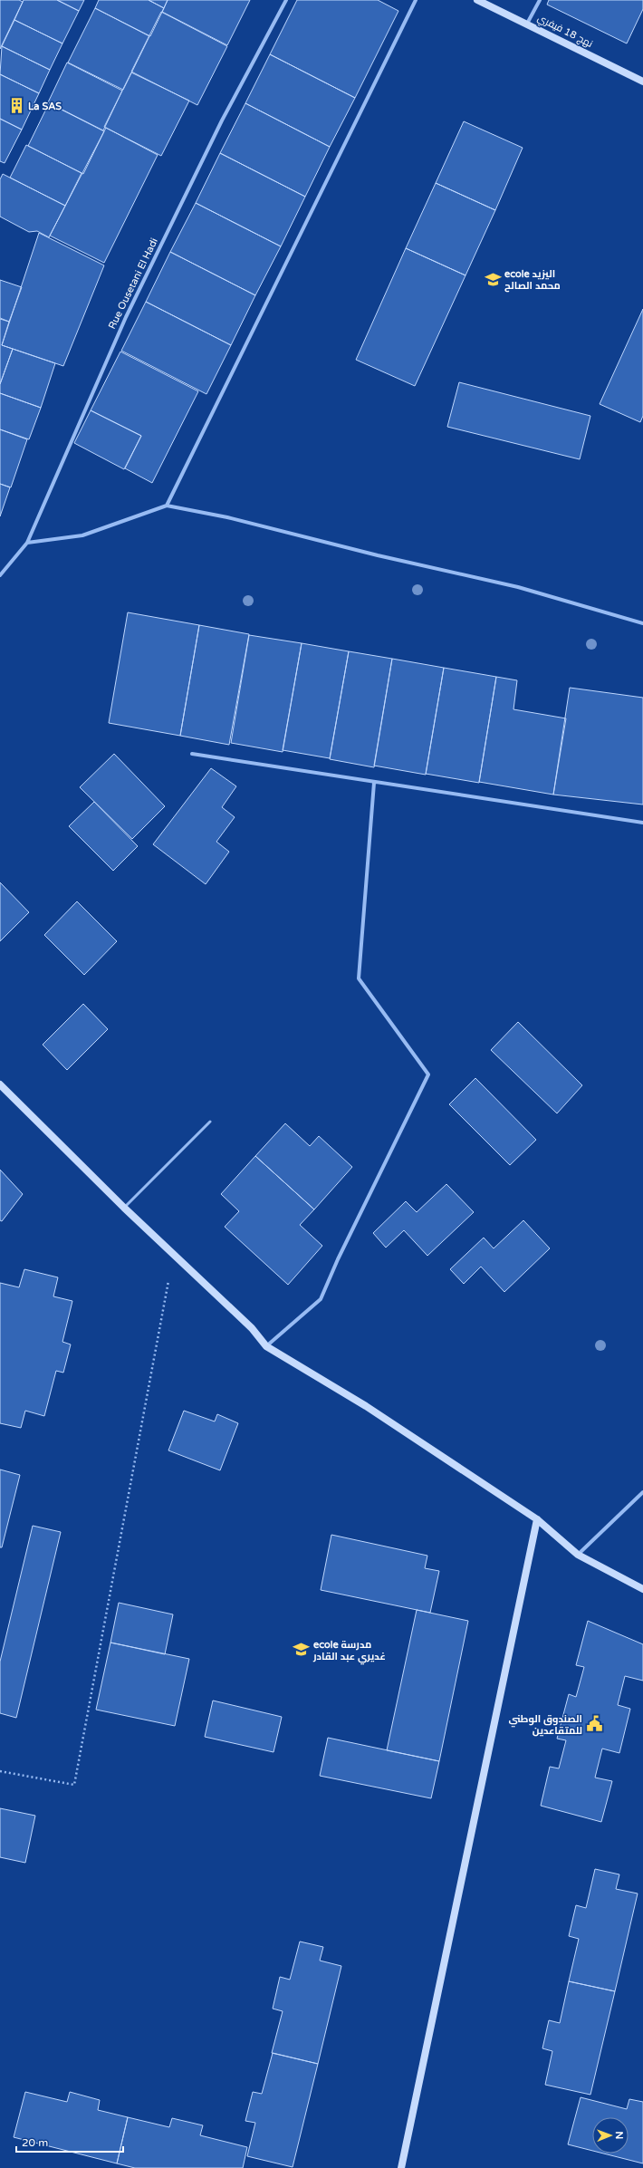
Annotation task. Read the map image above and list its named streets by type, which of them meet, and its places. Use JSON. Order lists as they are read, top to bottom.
{
  "streets": {
    "street": ["نهج 18 فيفري", "Rue Ousetani El Hadi"]
  },
  "places": {
    "building": ["La SAS"],
    "school or university": ["ecole اليزيد محمد الصالح", "ecole مدرسة غديري عبد القادر"],
    "public building": ["الصندوق الوطني للمتقاعدين"]
  },
  "scale_bar": "20 m",
  "north": "right"
}
